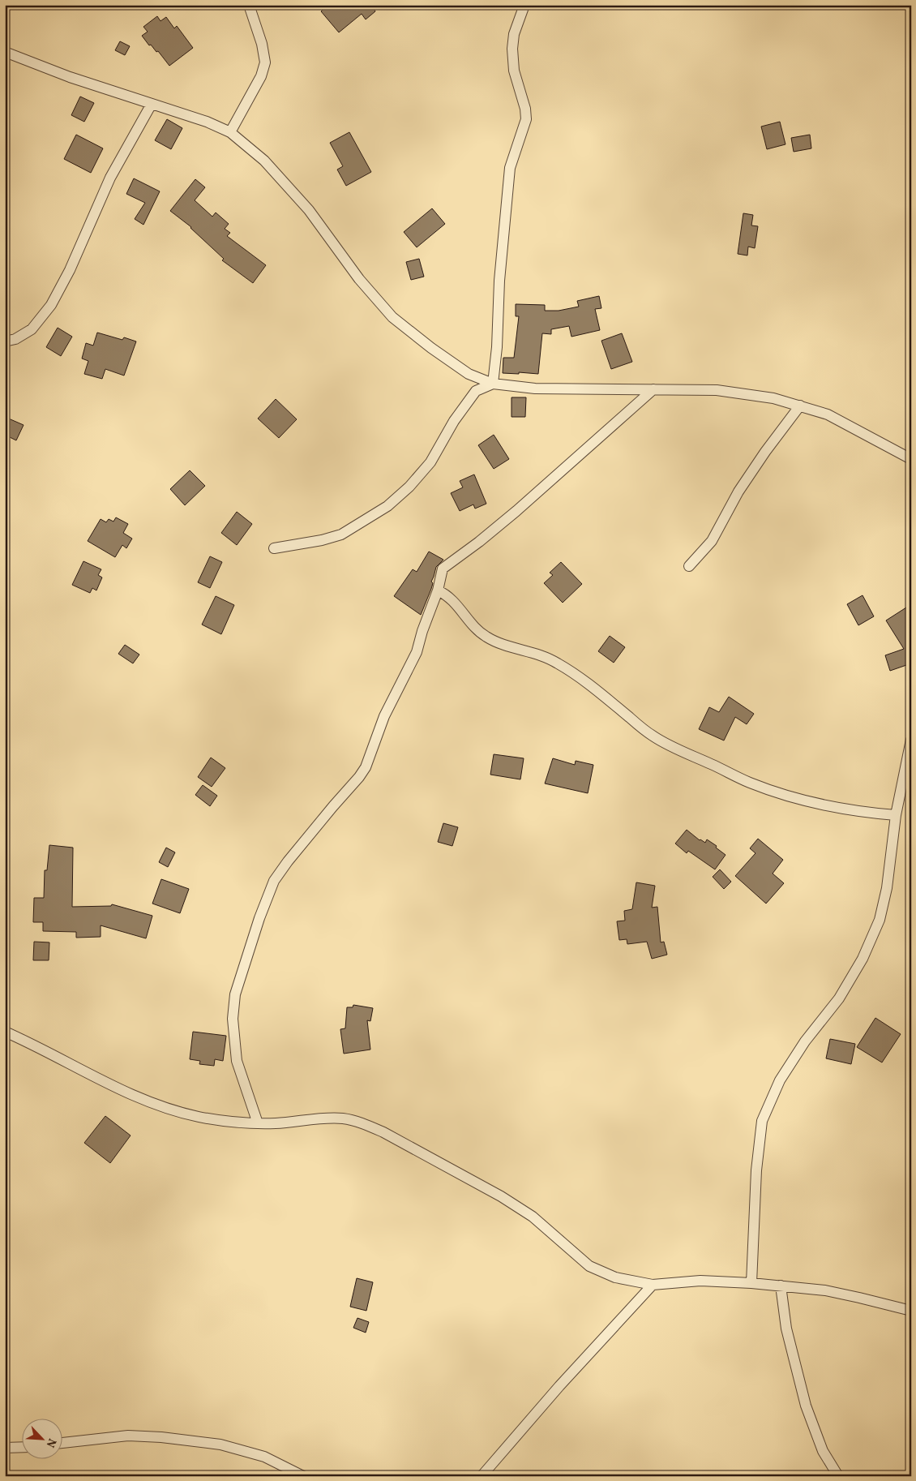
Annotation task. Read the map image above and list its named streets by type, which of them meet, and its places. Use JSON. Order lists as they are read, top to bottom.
{
  "north": "bottom right"
}
